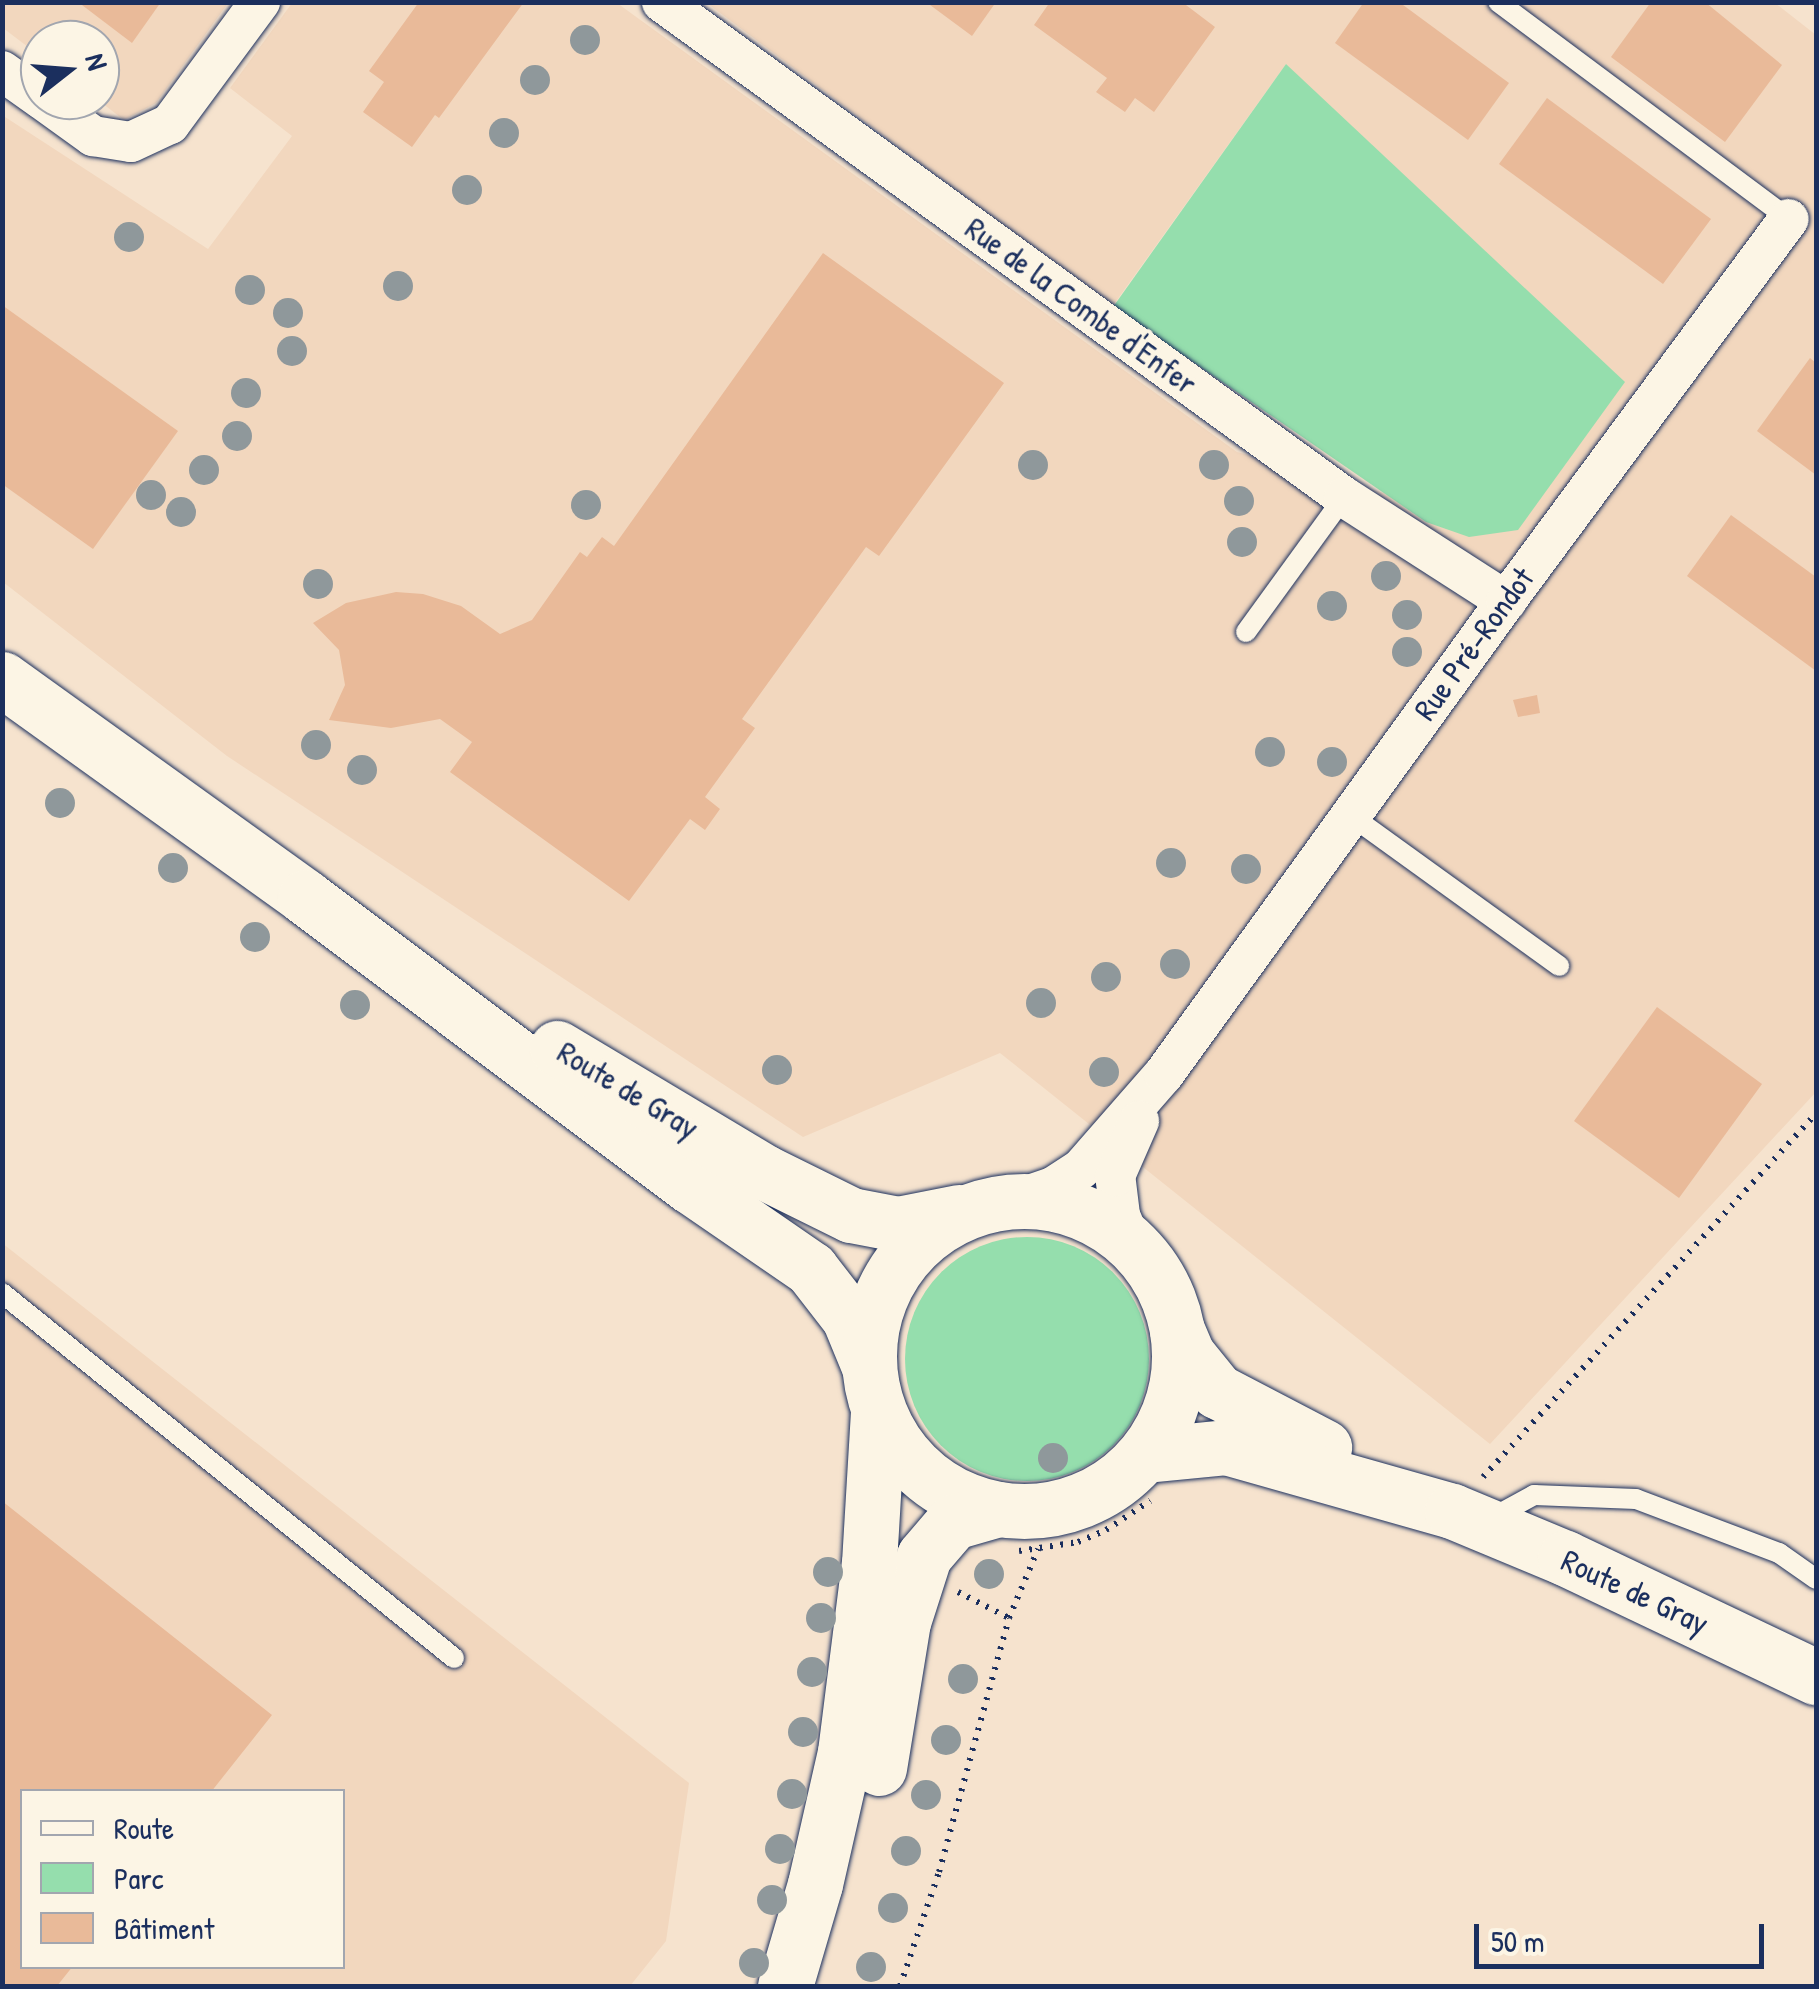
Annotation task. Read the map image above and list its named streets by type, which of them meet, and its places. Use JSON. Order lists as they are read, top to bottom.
{
  "streets": {
    "main road": ["Route de Gray"],
    "street": ["Rue de la Combe d'Enfer", "Rue Pré-Rondot"]
  },
  "crossings": [
    ["Rue de la Combe d'Enfer", "Rue Pré-Rondot"],
    ["Rue Pré-Rondot", "Route de Gray"]
  ],
  "legend": ["Route", "Parc", "Bâtiment"],
  "scale_bar": "50 m",
  "north": "right"
}
